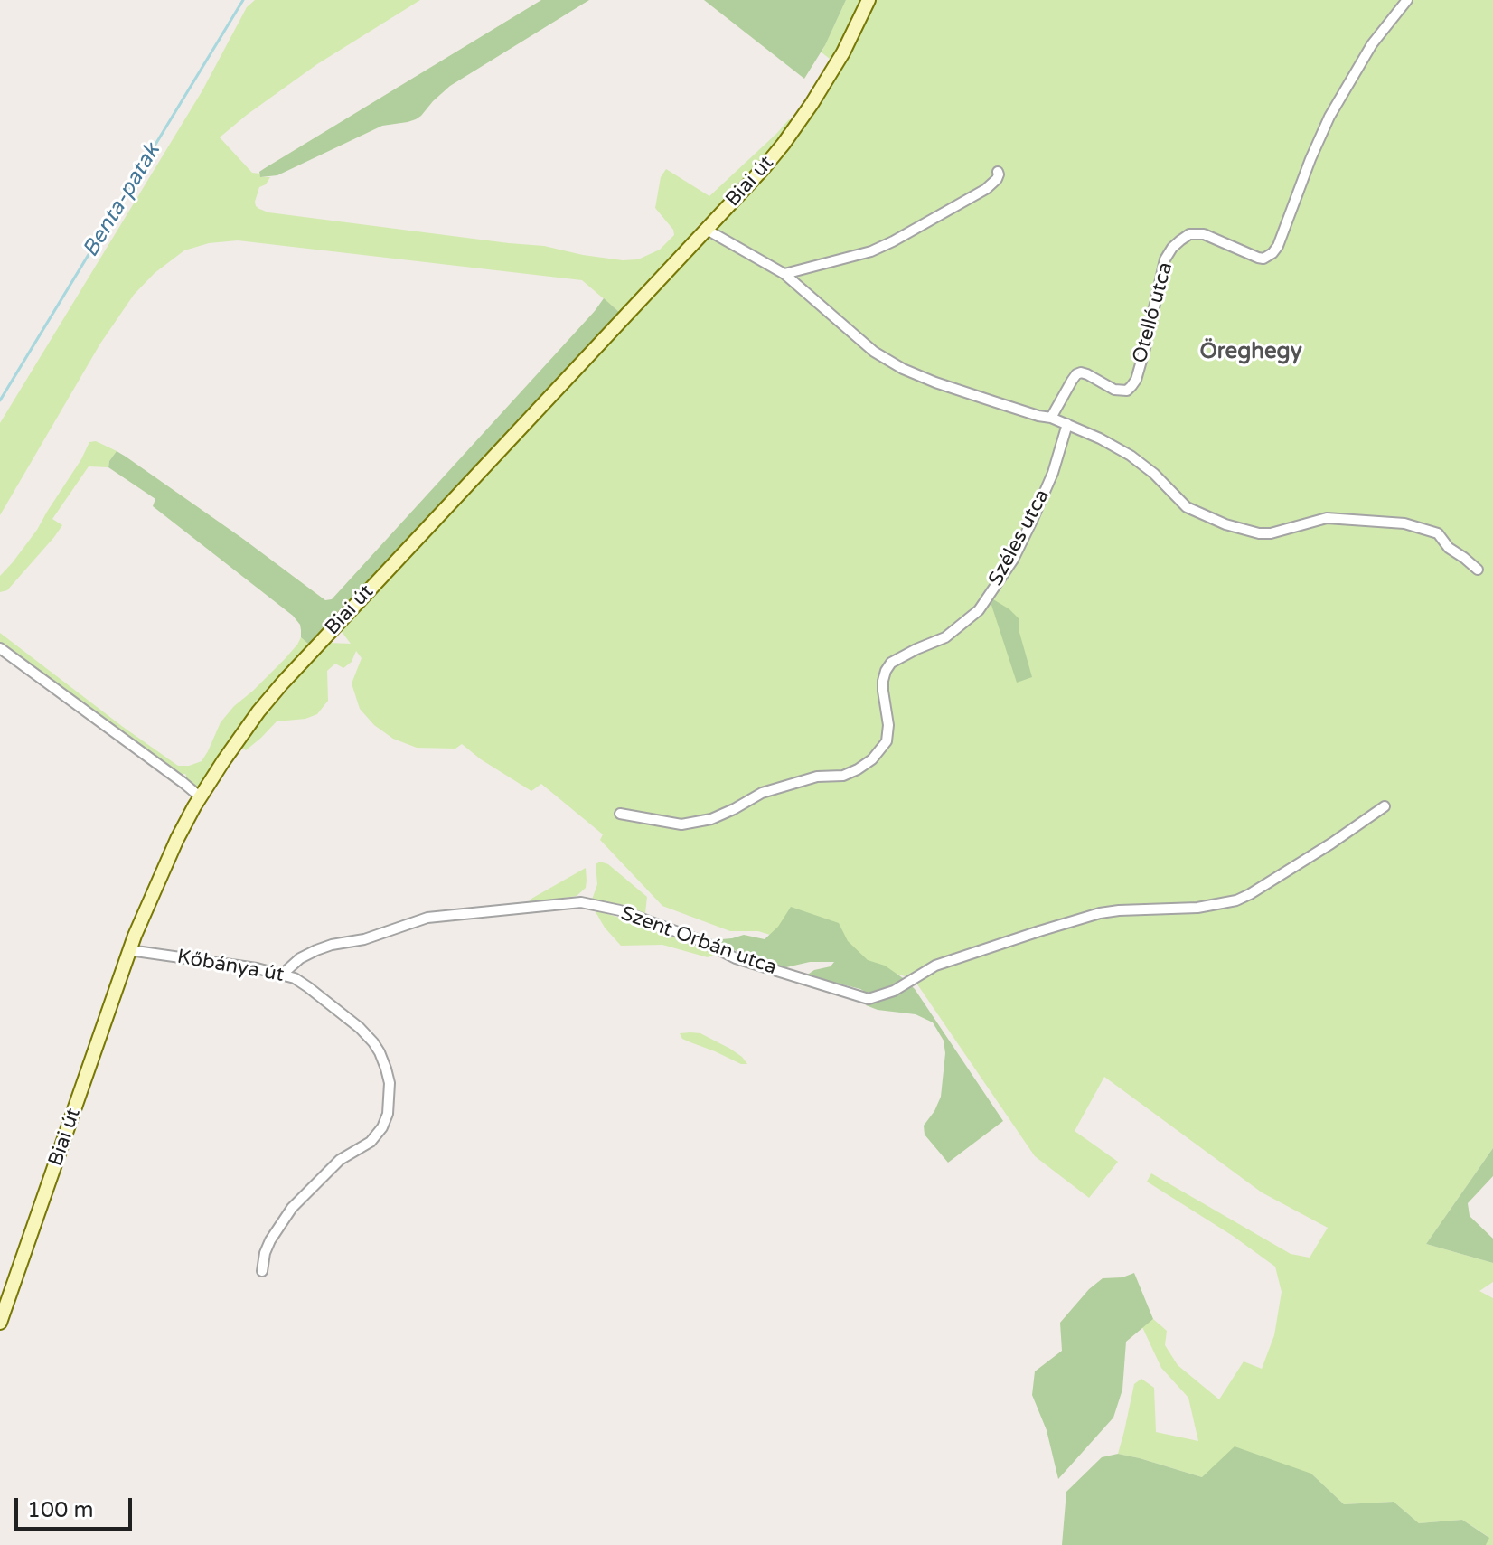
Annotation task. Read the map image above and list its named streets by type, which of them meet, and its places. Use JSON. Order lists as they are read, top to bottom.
{
  "streets": {
    "main road": ["Biai út"],
    "street": [
      "Otelló utca",
      "Széles utca",
      "Szent Orbán utca",
      "Kőbánya út"
    ]
  },
  "crossings": [
    ["Biai út", "Kőbánya út"],
    ["Szent Orbán utca", "Kőbánya út"]
  ],
  "districts": ["Öreghegy"],
  "water": ["Benta-patak"],
  "scale_bar": "100 m"
}
